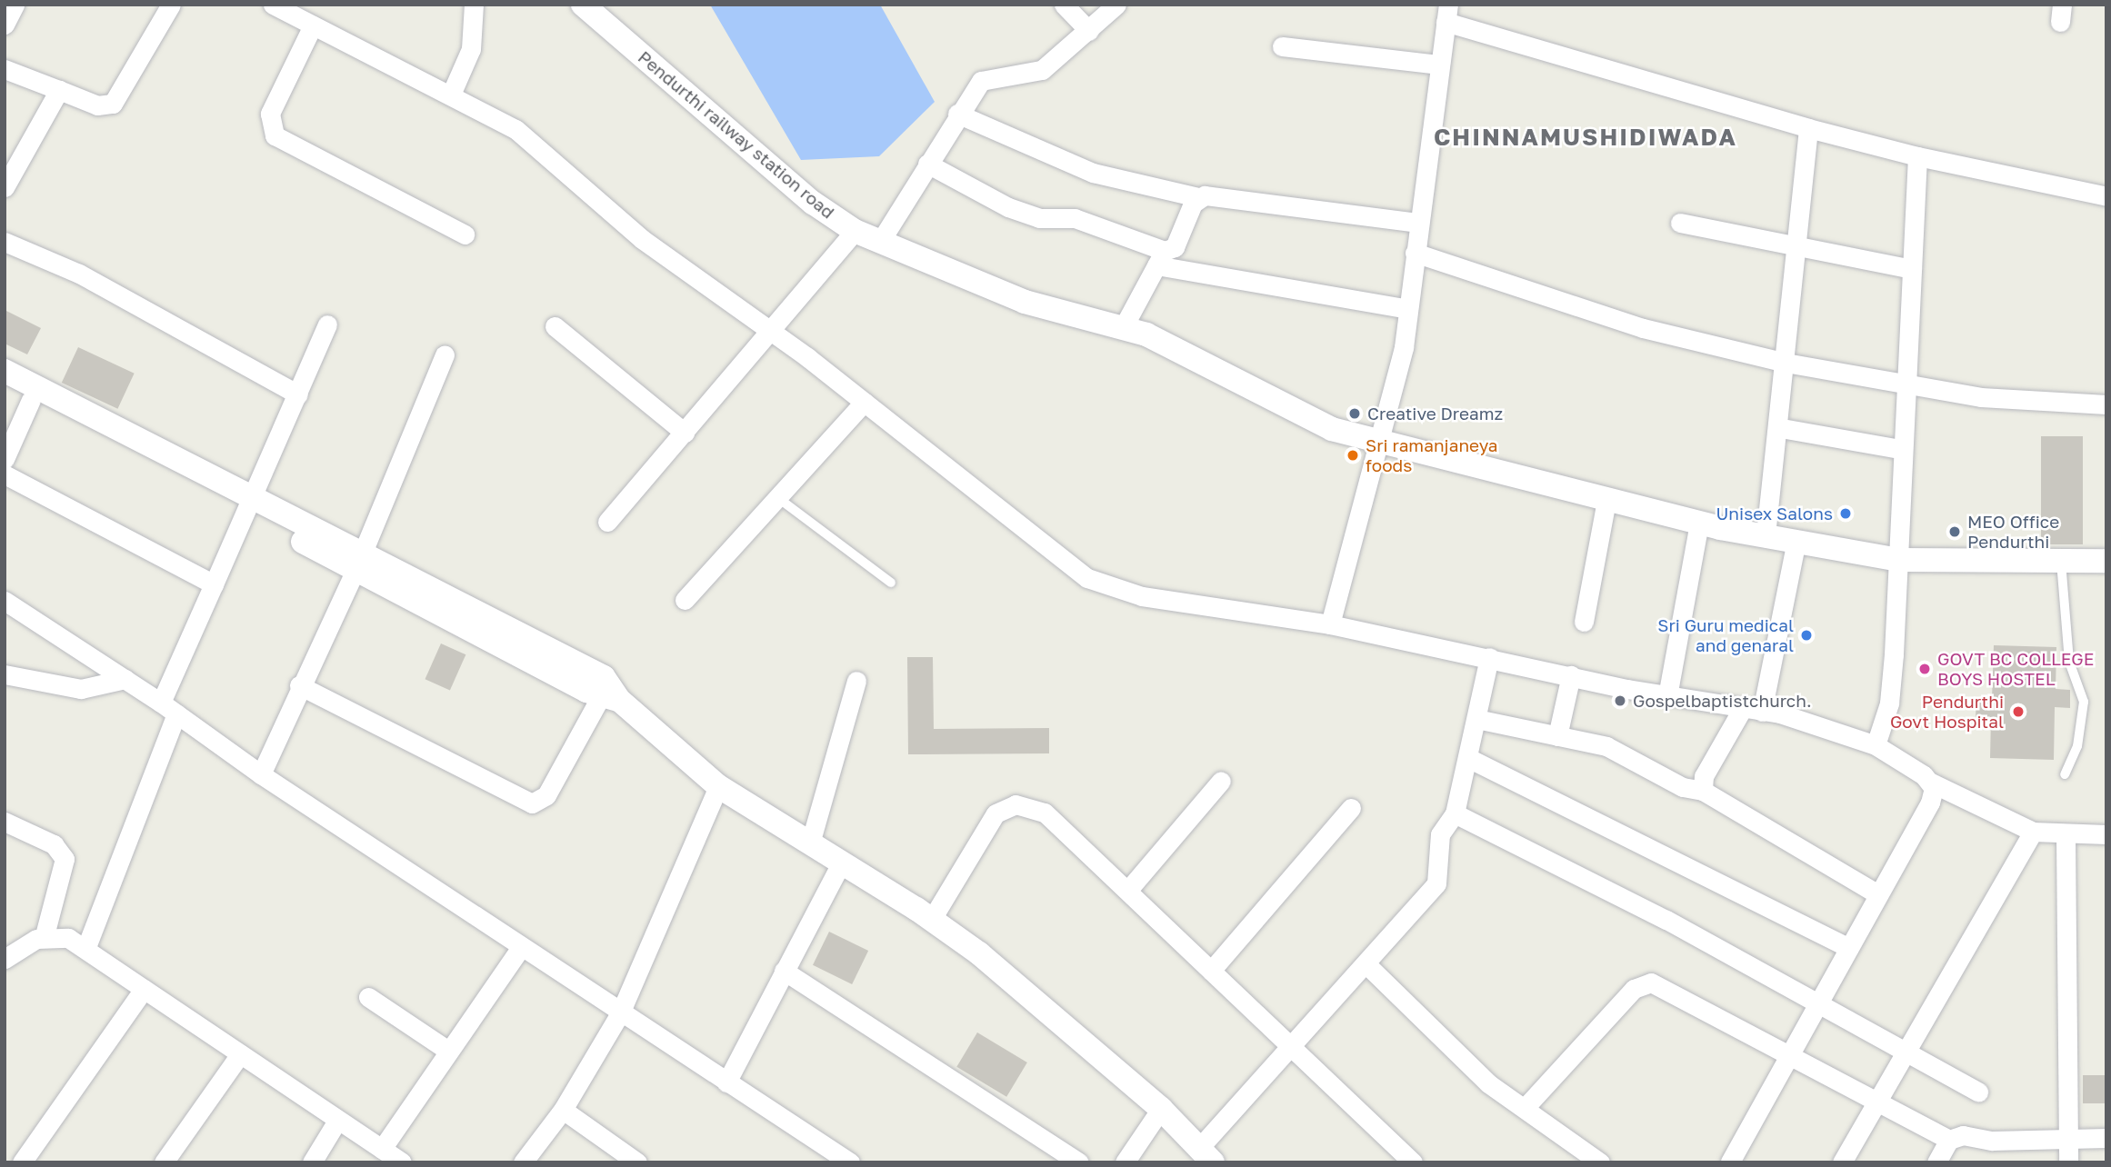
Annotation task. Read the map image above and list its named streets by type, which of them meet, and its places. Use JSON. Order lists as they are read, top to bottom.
{
  "streets": {
    "street": ["Pendurthi railway station road"]
  },
  "districts": ["CHINNAMUSHIDIWADA"],
  "places": [
    "Creative Dreamz",
    "Sri ramanjaneya foods",
    "Unisex Salons",
    "MEO Office Pendurthi",
    "Sri Guru medical and genaral",
    "GOVT BC COLLEGE BOYS HOSTEL",
    "Gospelbaptistchurch.",
    "Pendurthi Govt Hospital"
  ]
}
